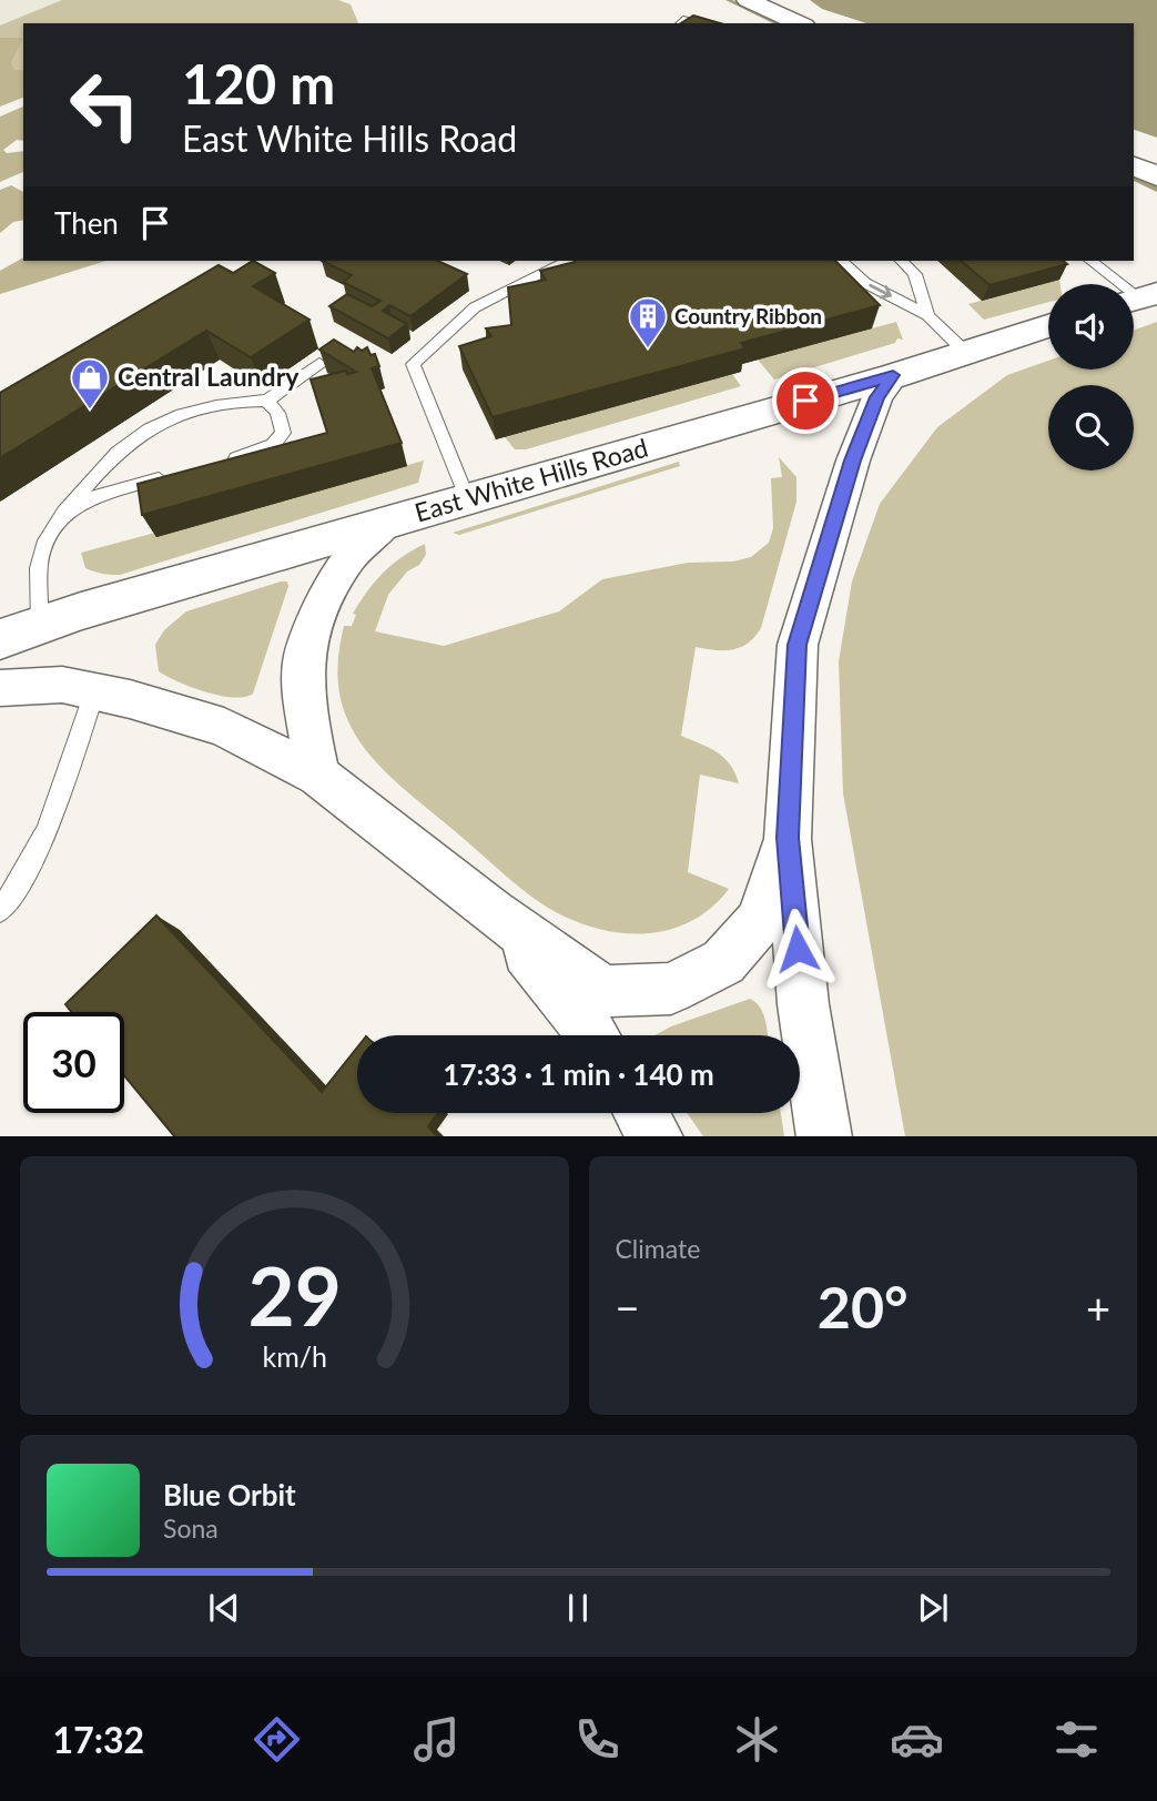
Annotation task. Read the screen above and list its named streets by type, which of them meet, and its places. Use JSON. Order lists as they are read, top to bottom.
{
  "streets": {
    "street": ["East White Hills Road"]
  },
  "places": {
    "building": ["Country Ribbon"],
    "shop": ["Central Laundry"]
  },
  "page": {
    "turn": ["120 m", "East White Hills Road"],
    "then": "Then",
    "limit": "30",
    "trip": "17:33 · 1 min · 140 m",
    "tile": "Climate",
    "heat": ["−", "20°", "+"],
    "song": ["Blue Orbit", "Sona"],
    "tabs": "17:32",
    "gauge": ["29", "km/h"]
  }
}
